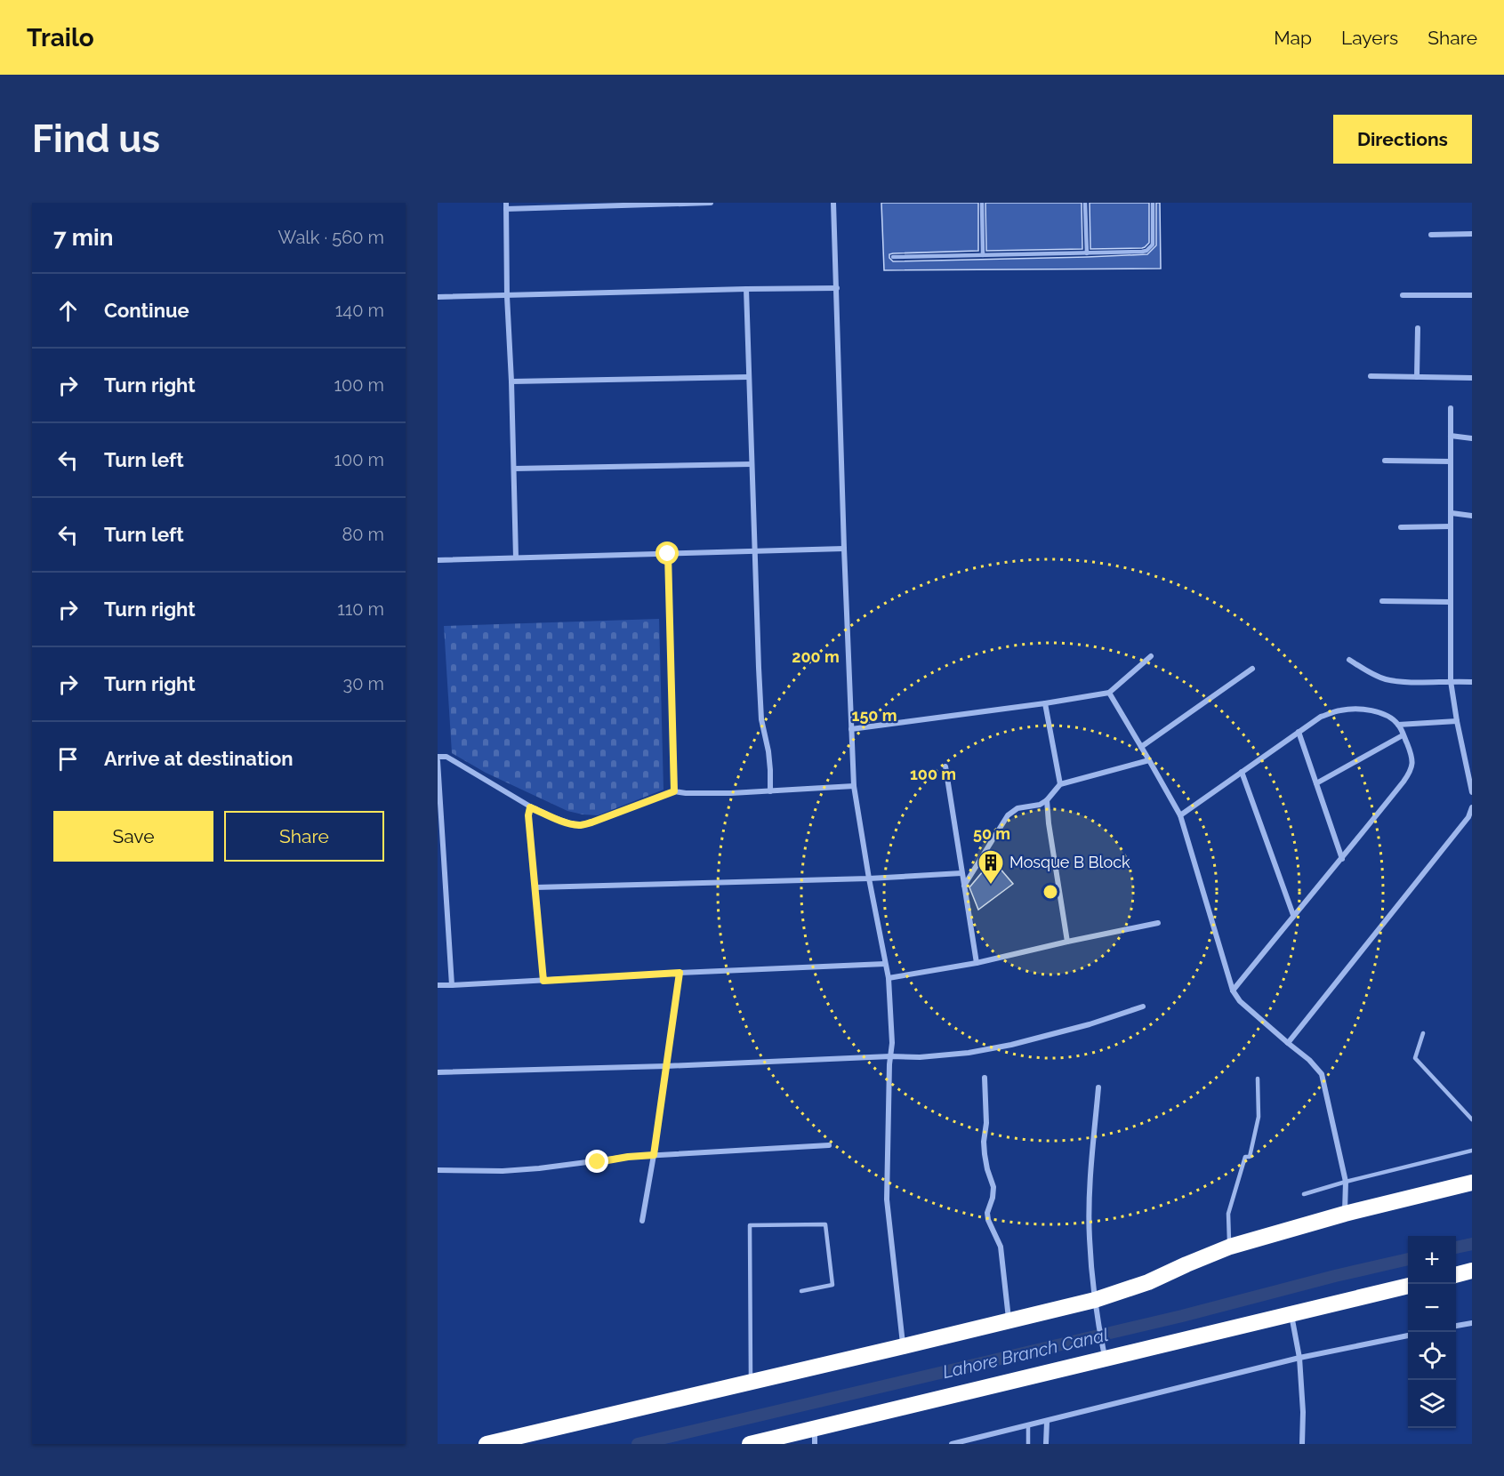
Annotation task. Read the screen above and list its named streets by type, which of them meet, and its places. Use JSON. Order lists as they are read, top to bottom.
{
  "water": ["Lahore Branch Canal"],
  "places": {
    "building": ["Mosque B Block"]
  },
  "page": {
    "header": "Trailo",
    "nav": ["Map", "Layers", "Share"],
    "buttons": [
      "Directions",
      ["Save", "Share"]
    ],
    "title": "Find us",
    "heading": ["7 min", "Walk · 560 m"],
    "list": [
      ["Continue", "140 m"],
      ["Turn right", "100 m"],
      ["Turn left", "100 m"],
      ["Turn left", "80 m"],
      ["Turn right", "110 m"],
      ["Turn right", "30 m"],
      "Arrive at destination"
    ],
    "map_buttons": ["+", "−"]
  },
  "rings": [
    "200 m",
    "150 m",
    "100 m",
    "50 m"
  ]
}
